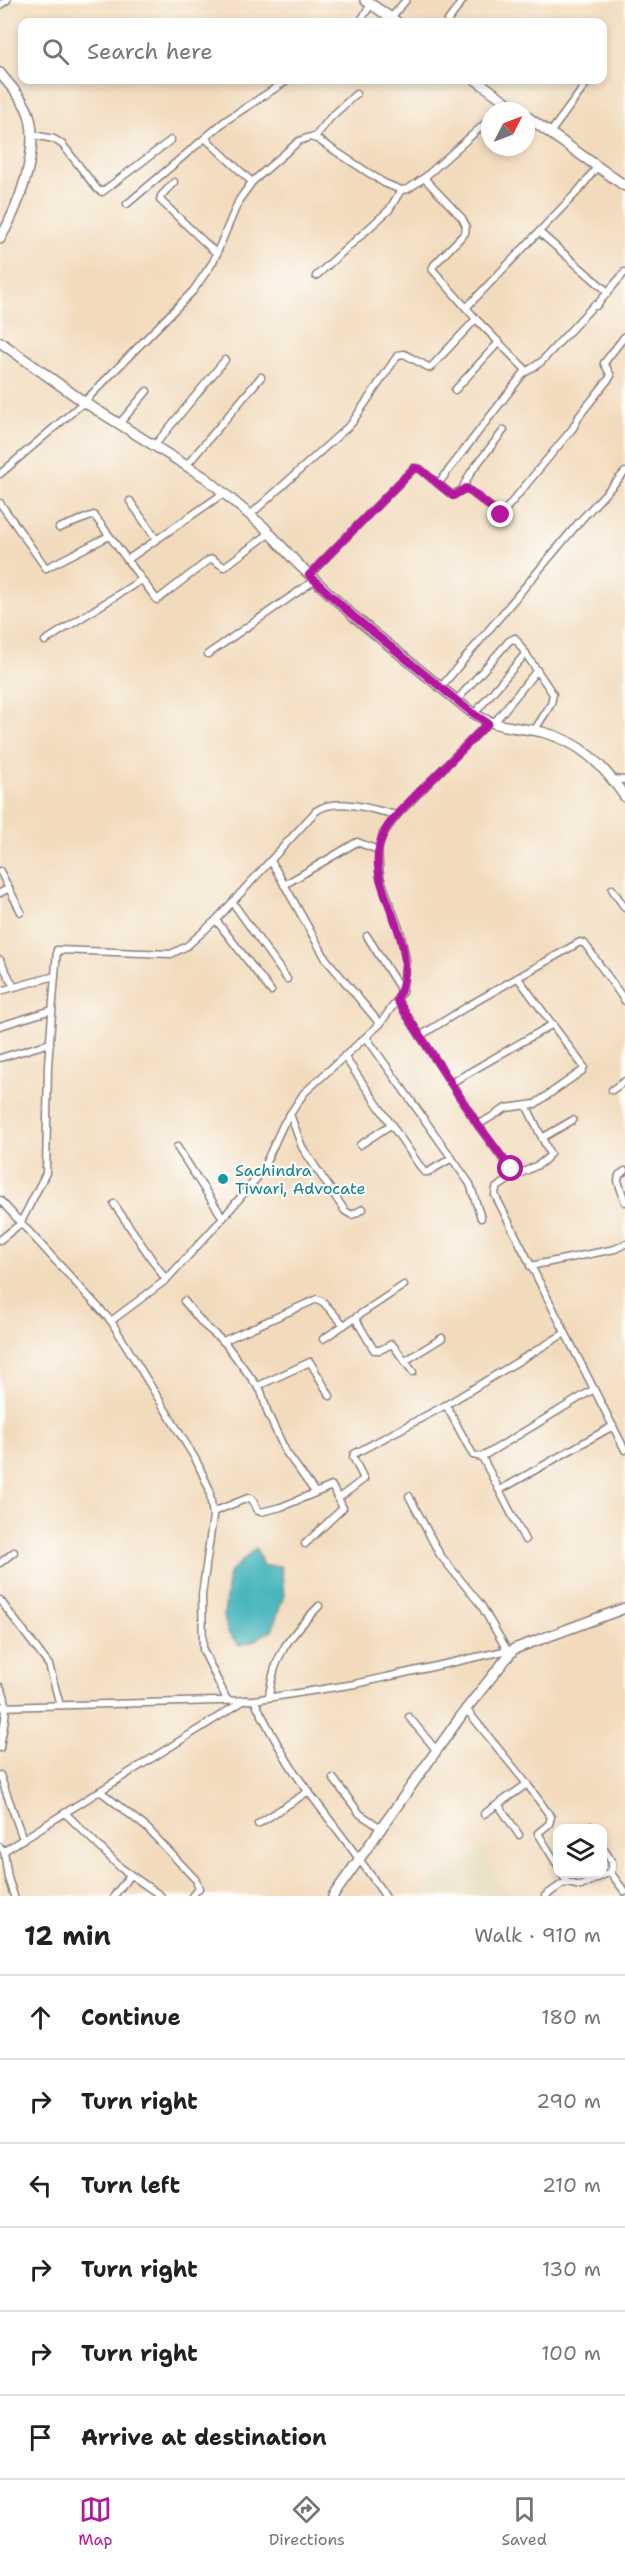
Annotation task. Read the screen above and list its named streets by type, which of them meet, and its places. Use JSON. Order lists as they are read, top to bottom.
{
  "places": ["Sachindra Tiwari, Advocate"],
  "north": "top right",
  "page": {
    "search": "Search here",
    "heading": ["12 min", "Walk · 910 m"],
    "list": [
      ["Continue", "180 m"],
      ["Turn right", "290 m"],
      ["Turn left", "210 m"],
      ["Turn right", "130 m"],
      ["Turn right", "100 m"],
      "Arrive at destination"
    ],
    "nav": ["Map", "Directions", "Saved"]
  }
}
